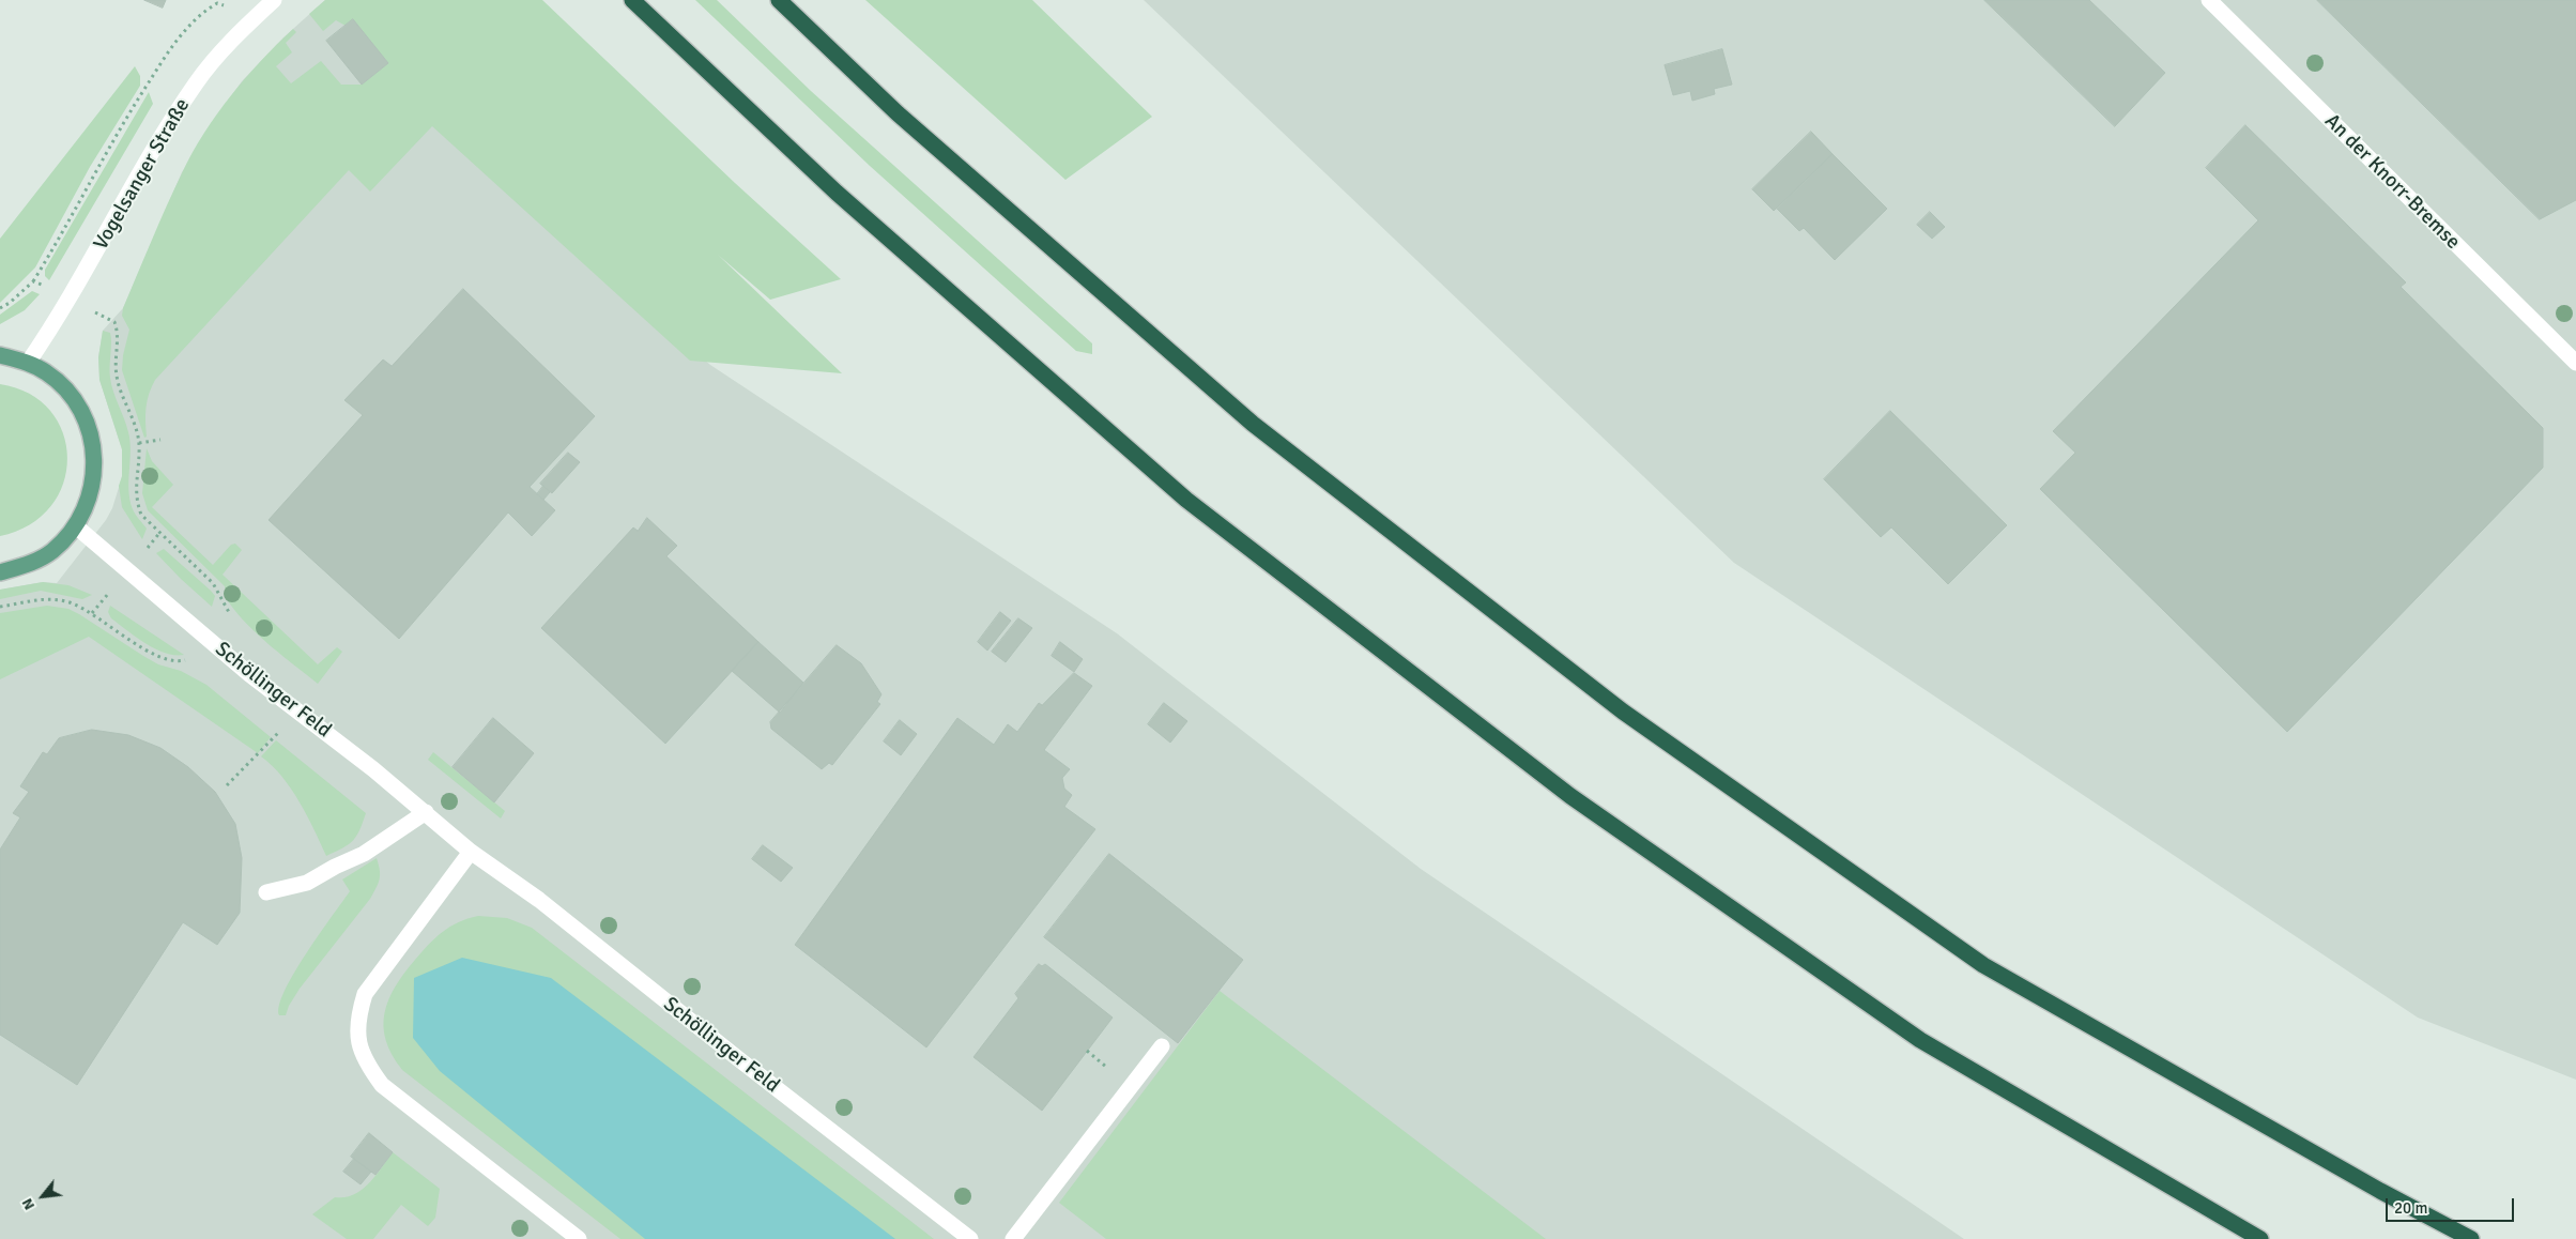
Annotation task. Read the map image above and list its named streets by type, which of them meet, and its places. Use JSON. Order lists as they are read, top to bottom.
{
  "streets": {
    "street": ["Vogelsanger Straße", "An der Knorr-Bremse", "Schöllinger Feld"]
  },
  "scale_bar": "20 m",
  "north": "bottom left"
}
